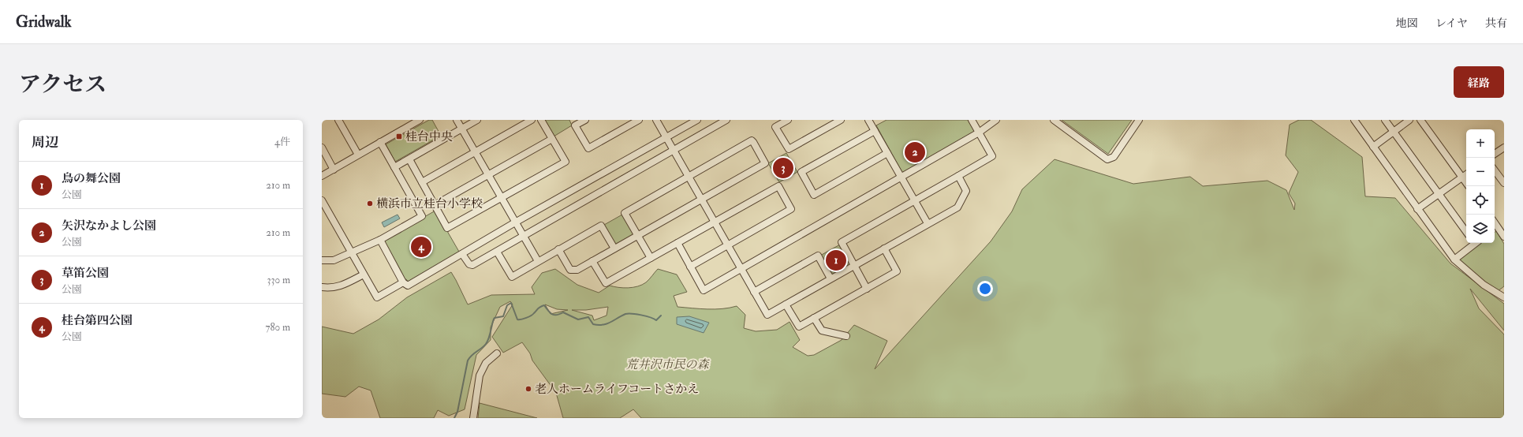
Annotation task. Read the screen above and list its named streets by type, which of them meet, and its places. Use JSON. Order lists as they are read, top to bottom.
{
  "parks": ["荒井沢市民の森"],
  "places": {
    "transit": ["桂台中央"],
    "other": ["横浜市立桂台小学校", "老人ホームライフコートさかえ"]
  },
  "page": {
    "header": "Gridwalk",
    "nav": ["地図", "レイヤ", "共有"],
    "title": "アクセス",
    "buttons": "経路",
    "heading": ["周辺", "4件"],
    "map_buttons": ["+", "−"],
    "pins": [
      "2",
      "3",
      "4",
      "1"
    ],
    "list": [
      {
        "mark": "1",
        "name": "鳥の舞公園",
        "note": "公園",
        "value": "210 m"
      },
      {
        "mark": "2",
        "name": "矢沢なかよし公園",
        "note": "公園",
        "value": "210 m"
      },
      {
        "mark": "3",
        "name": "草笛公園",
        "note": "公園",
        "value": "330 m"
      },
      {
        "mark": "4",
        "name": "桂台第四公園",
        "note": "公園",
        "value": "780 m"
      }
    ]
  }
}
